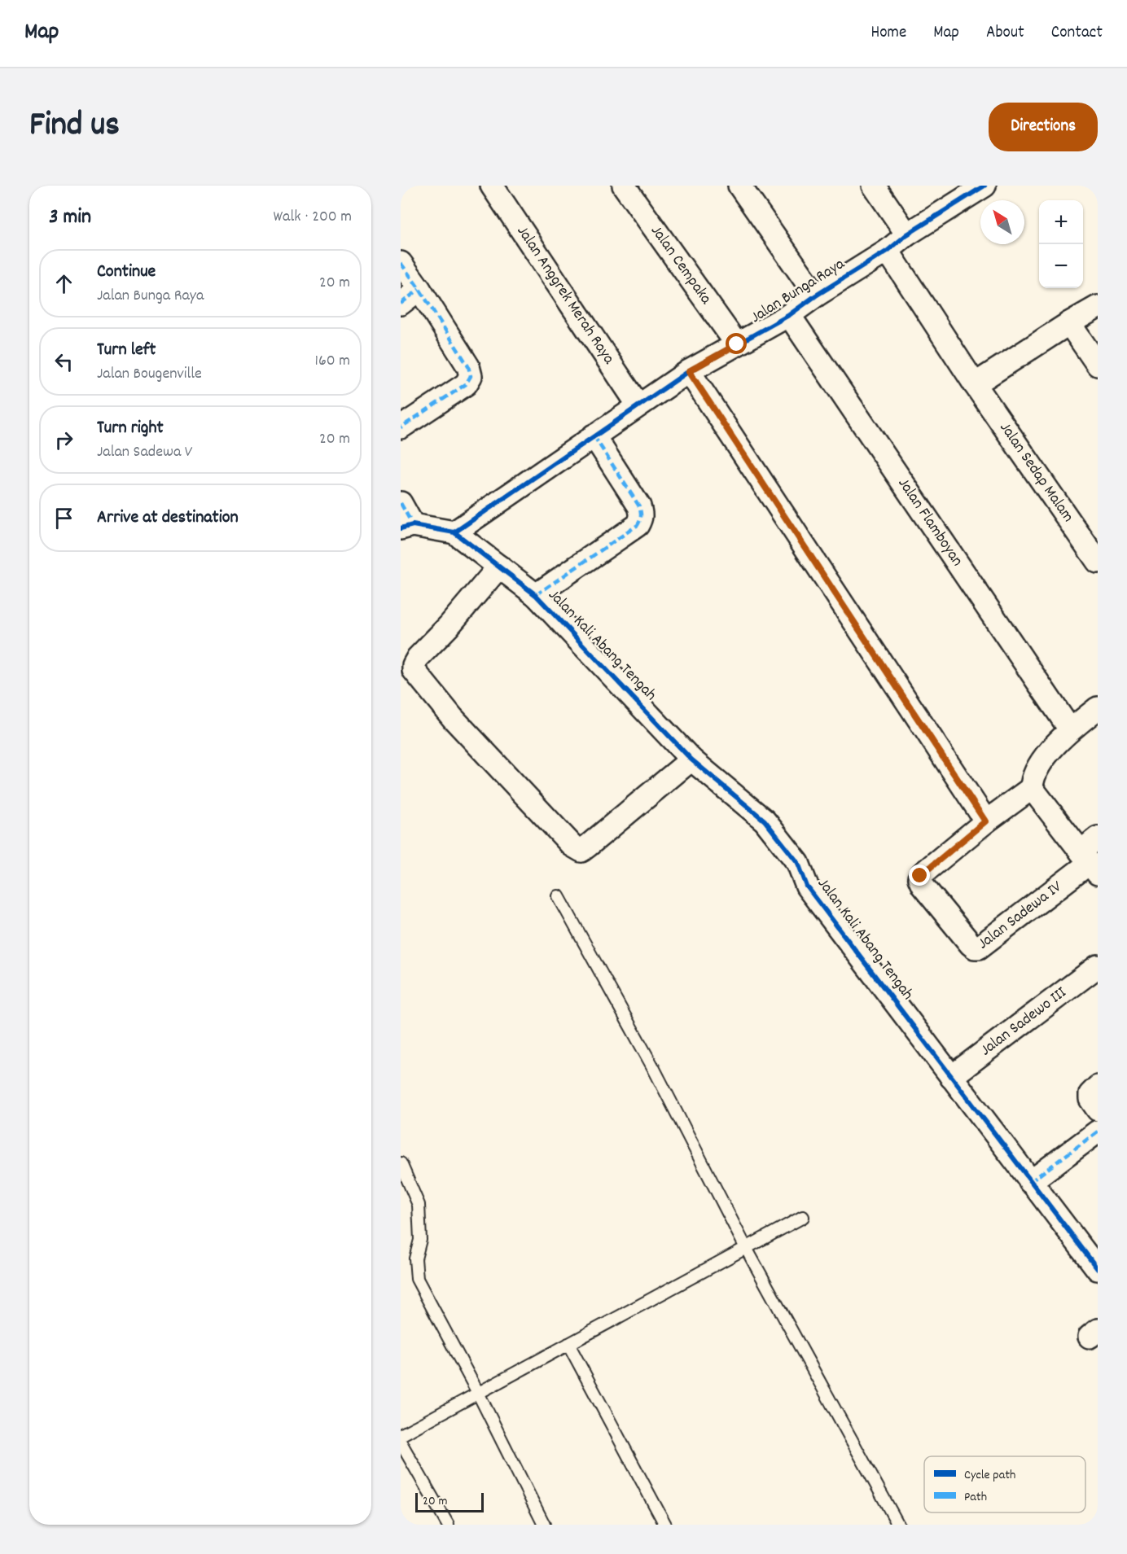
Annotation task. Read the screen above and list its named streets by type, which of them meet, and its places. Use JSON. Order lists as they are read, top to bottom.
{
  "streets": {
    "street": [
      "Jalan Cempaka",
      "Jalan Bunga Raya",
      "Jalan Anggrek Merah Raya",
      "Jalan Sedap Malam",
      "Jalan Flamboyan",
      "Jalan Kali Abang Tengah",
      "Jalan Sadewa IV",
      "Jalan Sadewo III"
    ]
  },
  "crossings": [
    ["Jalan Cempaka", "Jalan Bunga Raya"],
    ["Jalan Bunga Raya", "Jalan Anggrek Merah Raya"],
    ["Jalan Bunga Raya", "Jalan Sedap Malam"],
    ["Jalan Bunga Raya", "Jalan Flamboyan"],
    ["Jalan Bunga Raya", "Jalan Kali Abang Tengah"],
    ["Jalan Kali Abang Tengah", "Jalan Sadewo III"]
  ],
  "legend": ["Cycle path", "Path"],
  "scale_bar": "20 m",
  "north": "top left",
  "page": {
    "header": "Map",
    "nav": [
      "Home",
      "Map",
      "About",
      "Contact"
    ],
    "title": "Find us",
    "buttons": "Directions",
    "heading": ["3 min", "Walk · 200 m"],
    "map_buttons": ["+", "−"],
    "list": [
      ["Continue", "Jalan Bunga Raya", "20 m"],
      ["Turn left", "Jalan Bougenville", "160 m"],
      ["Turn right", "Jalan Sadewa V", "20 m"],
      "Arrive at destination"
    ],
    "scale": "20 m"
  }
}
